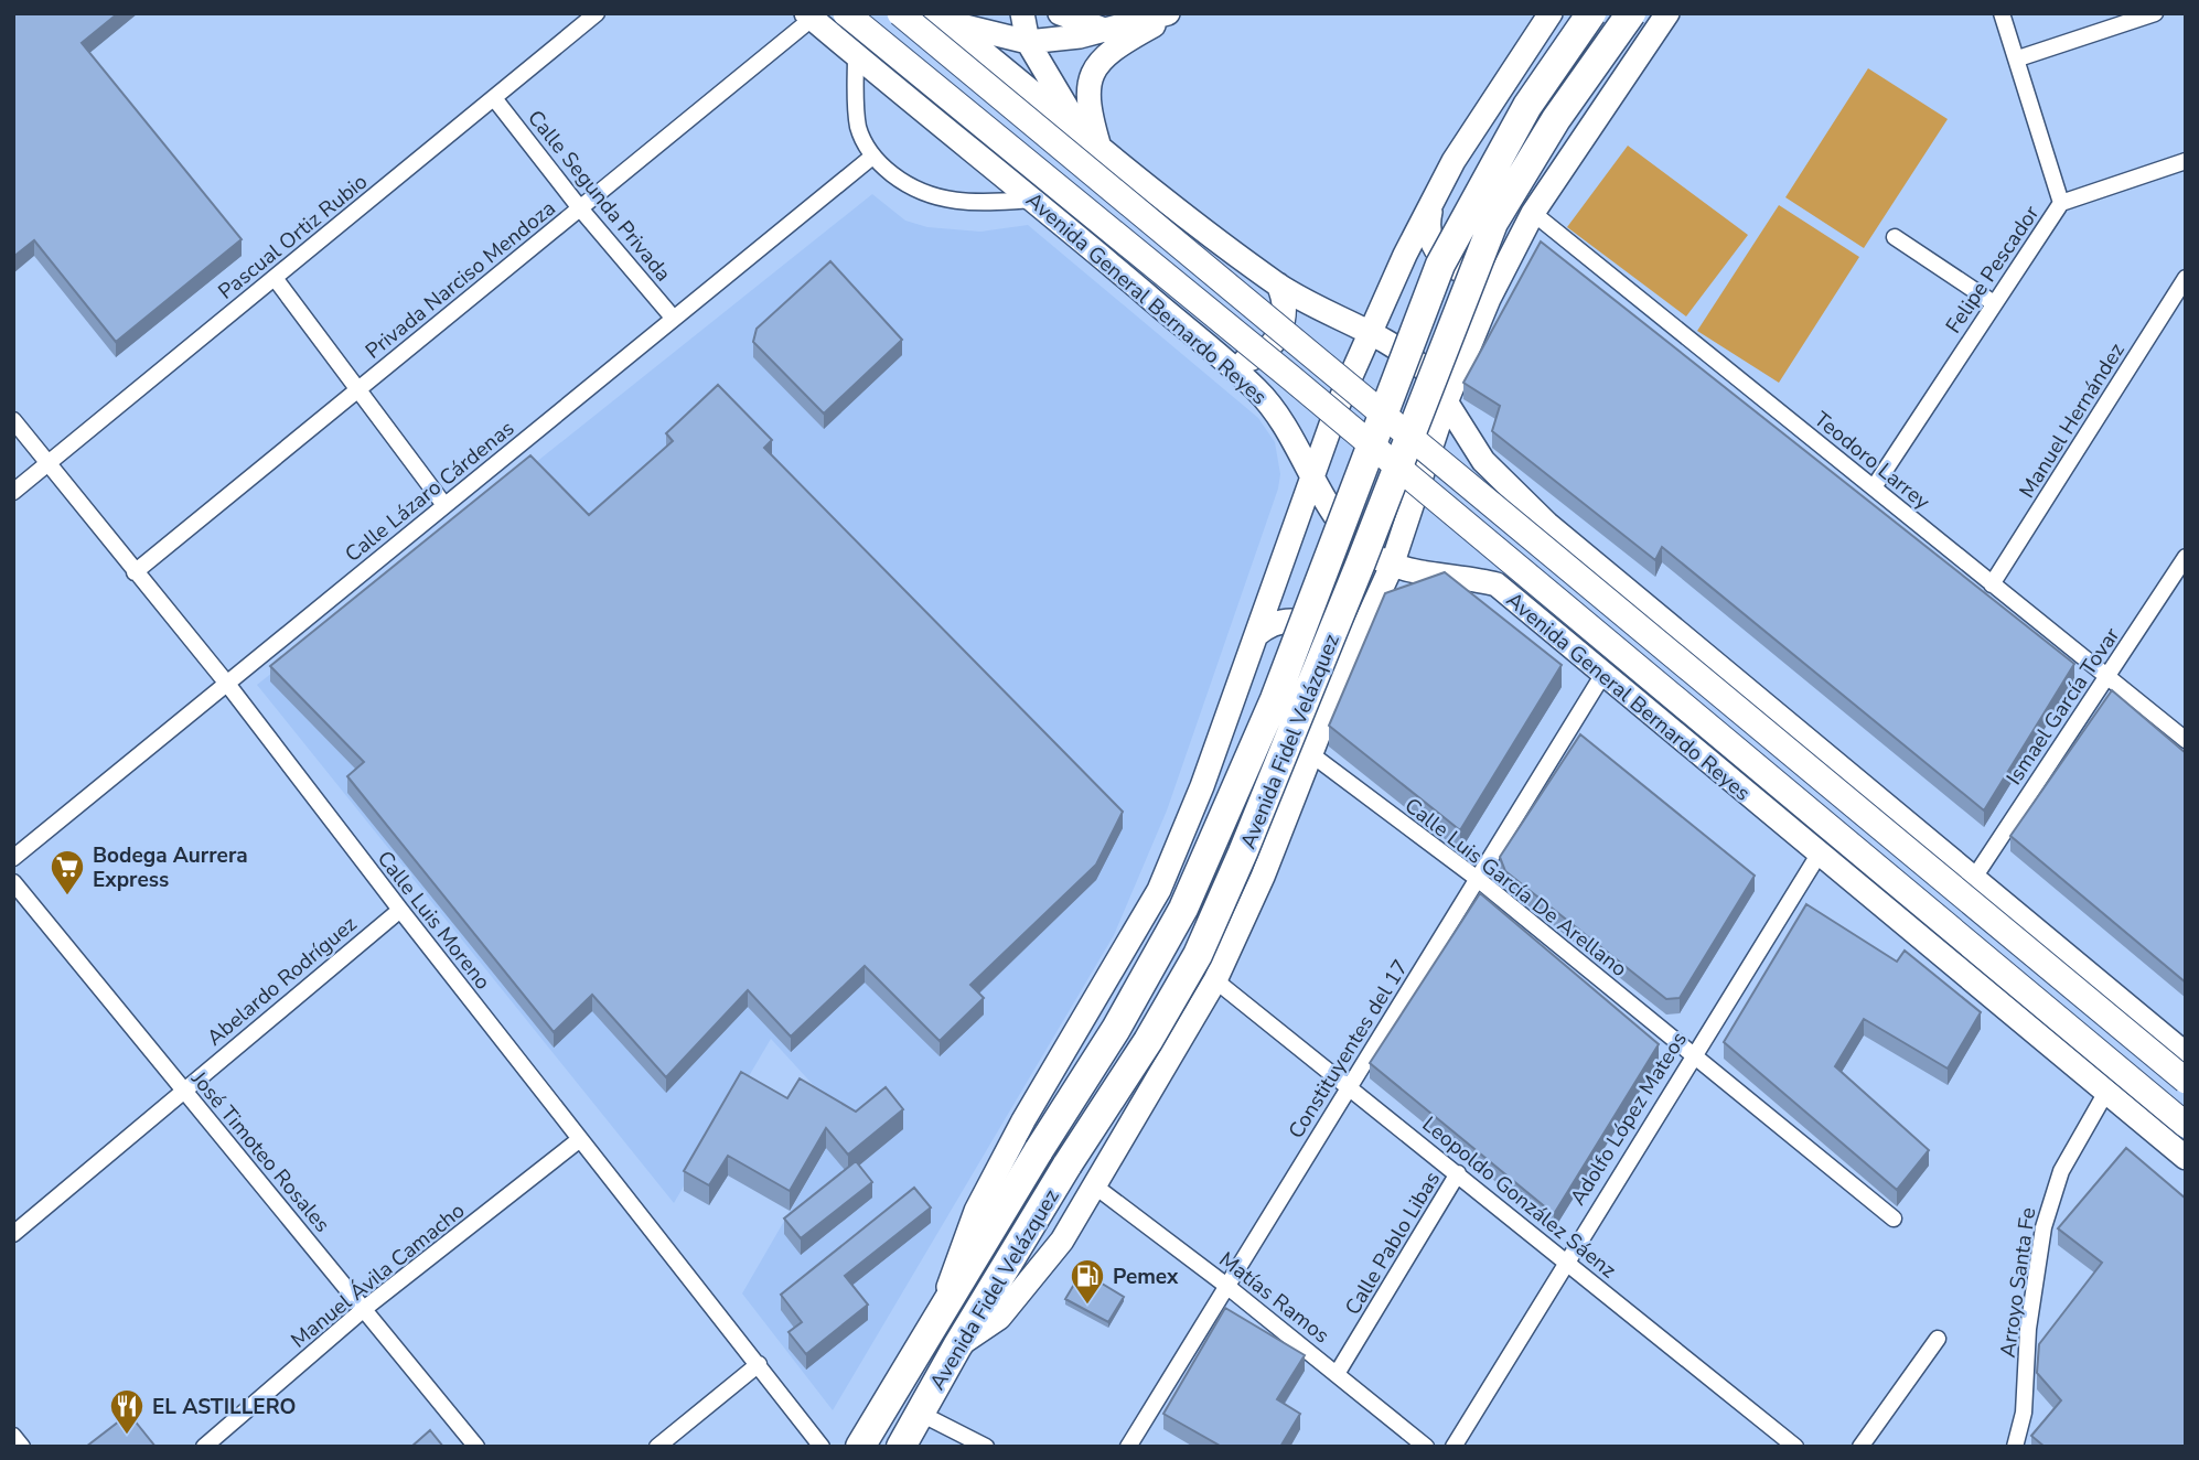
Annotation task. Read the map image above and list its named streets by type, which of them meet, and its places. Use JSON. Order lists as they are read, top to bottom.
{
  "streets": {
    "highway": ["Avenida Fidel Velázquez"],
    "main road": ["Avenida General Bernardo Reyes"],
    "street": [
      "Calle Segunda Privada",
      "Pascual Ortiz Rubio",
      "Felipe Pescador",
      "Privada Narciso Mendoza",
      "Manuel Hernández",
      "Teodoro Larrey",
      "Calle Lázaro Cárdenas",
      "Ismael García Tovar",
      "Calle Luis García De Arellano",
      "Calle Luis Moreno",
      "Abelardo Rodríguez",
      "Constituyentes del 17",
      "Adolfo López Mateos",
      "José Timoteo Rosales",
      "Leopoldo González Sáenz",
      "Calle Pablo Libas",
      "Manuel Ávila Camacho",
      "Arroyo Santa Fe",
      "Matías Ramos"
    ]
  },
  "crossings": [
    ["Calle Segunda Privada", "Pascual Ortiz Rubio"],
    ["Calle Segunda Privada", "Privada Narciso Mendoza"],
    ["Calle Segunda Privada", "Calle Lázaro Cárdenas"],
    ["Pascual Ortiz Rubio", "Calle Luis Moreno"],
    ["Felipe Pescador", "Teodoro Larrey"],
    ["Privada Narciso Mendoza", "Avenida General Bernardo Reyes"],
    ["Privada Narciso Mendoza", "Calle Luis Moreno"],
    ["Avenida General Bernardo Reyes", "Constituyentes del 17"],
    ["Avenida General Bernardo Reyes", "Adolfo López Mateos"],
    ["Avenida General Bernardo Reyes", "Arroyo Santa Fe"],
    ["Manuel Hernández", "Teodoro Larrey"],
    ["Teodoro Larrey", "Ismael García Tovar"],
    ["Calle Lázaro Cárdenas", "Calle Luis Moreno"],
    ["Calle Luis García De Arellano", "Constituyentes del 17"],
    ["Calle Luis García De Arellano", "Adolfo López Mateos"],
    ["Calle Luis Moreno", "Abelardo Rodríguez"],
    ["Calle Luis Moreno", "Manuel Ávila Camacho"],
    ["Abelardo Rodríguez", "José Timoteo Rosales"],
    ["Constituyentes del 17", "Leopoldo González Sáenz"],
    ["Constituyentes del 17", "Matías Ramos"],
    ["Adolfo López Mateos", "Leopoldo González Sáenz"],
    ["José Timoteo Rosales", "Manuel Ávila Camacho"],
    ["Leopoldo González Sáenz", "Calle Pablo Libas"],
    ["Calle Pablo Libas", "Matías Ramos"]
  ],
  "places": {
    "supermarket": ["Bodega Aurrera Express"],
    "fuel station": ["Pemex"],
    "restaurant": ["EL ASTILLERO"]
  }
}
